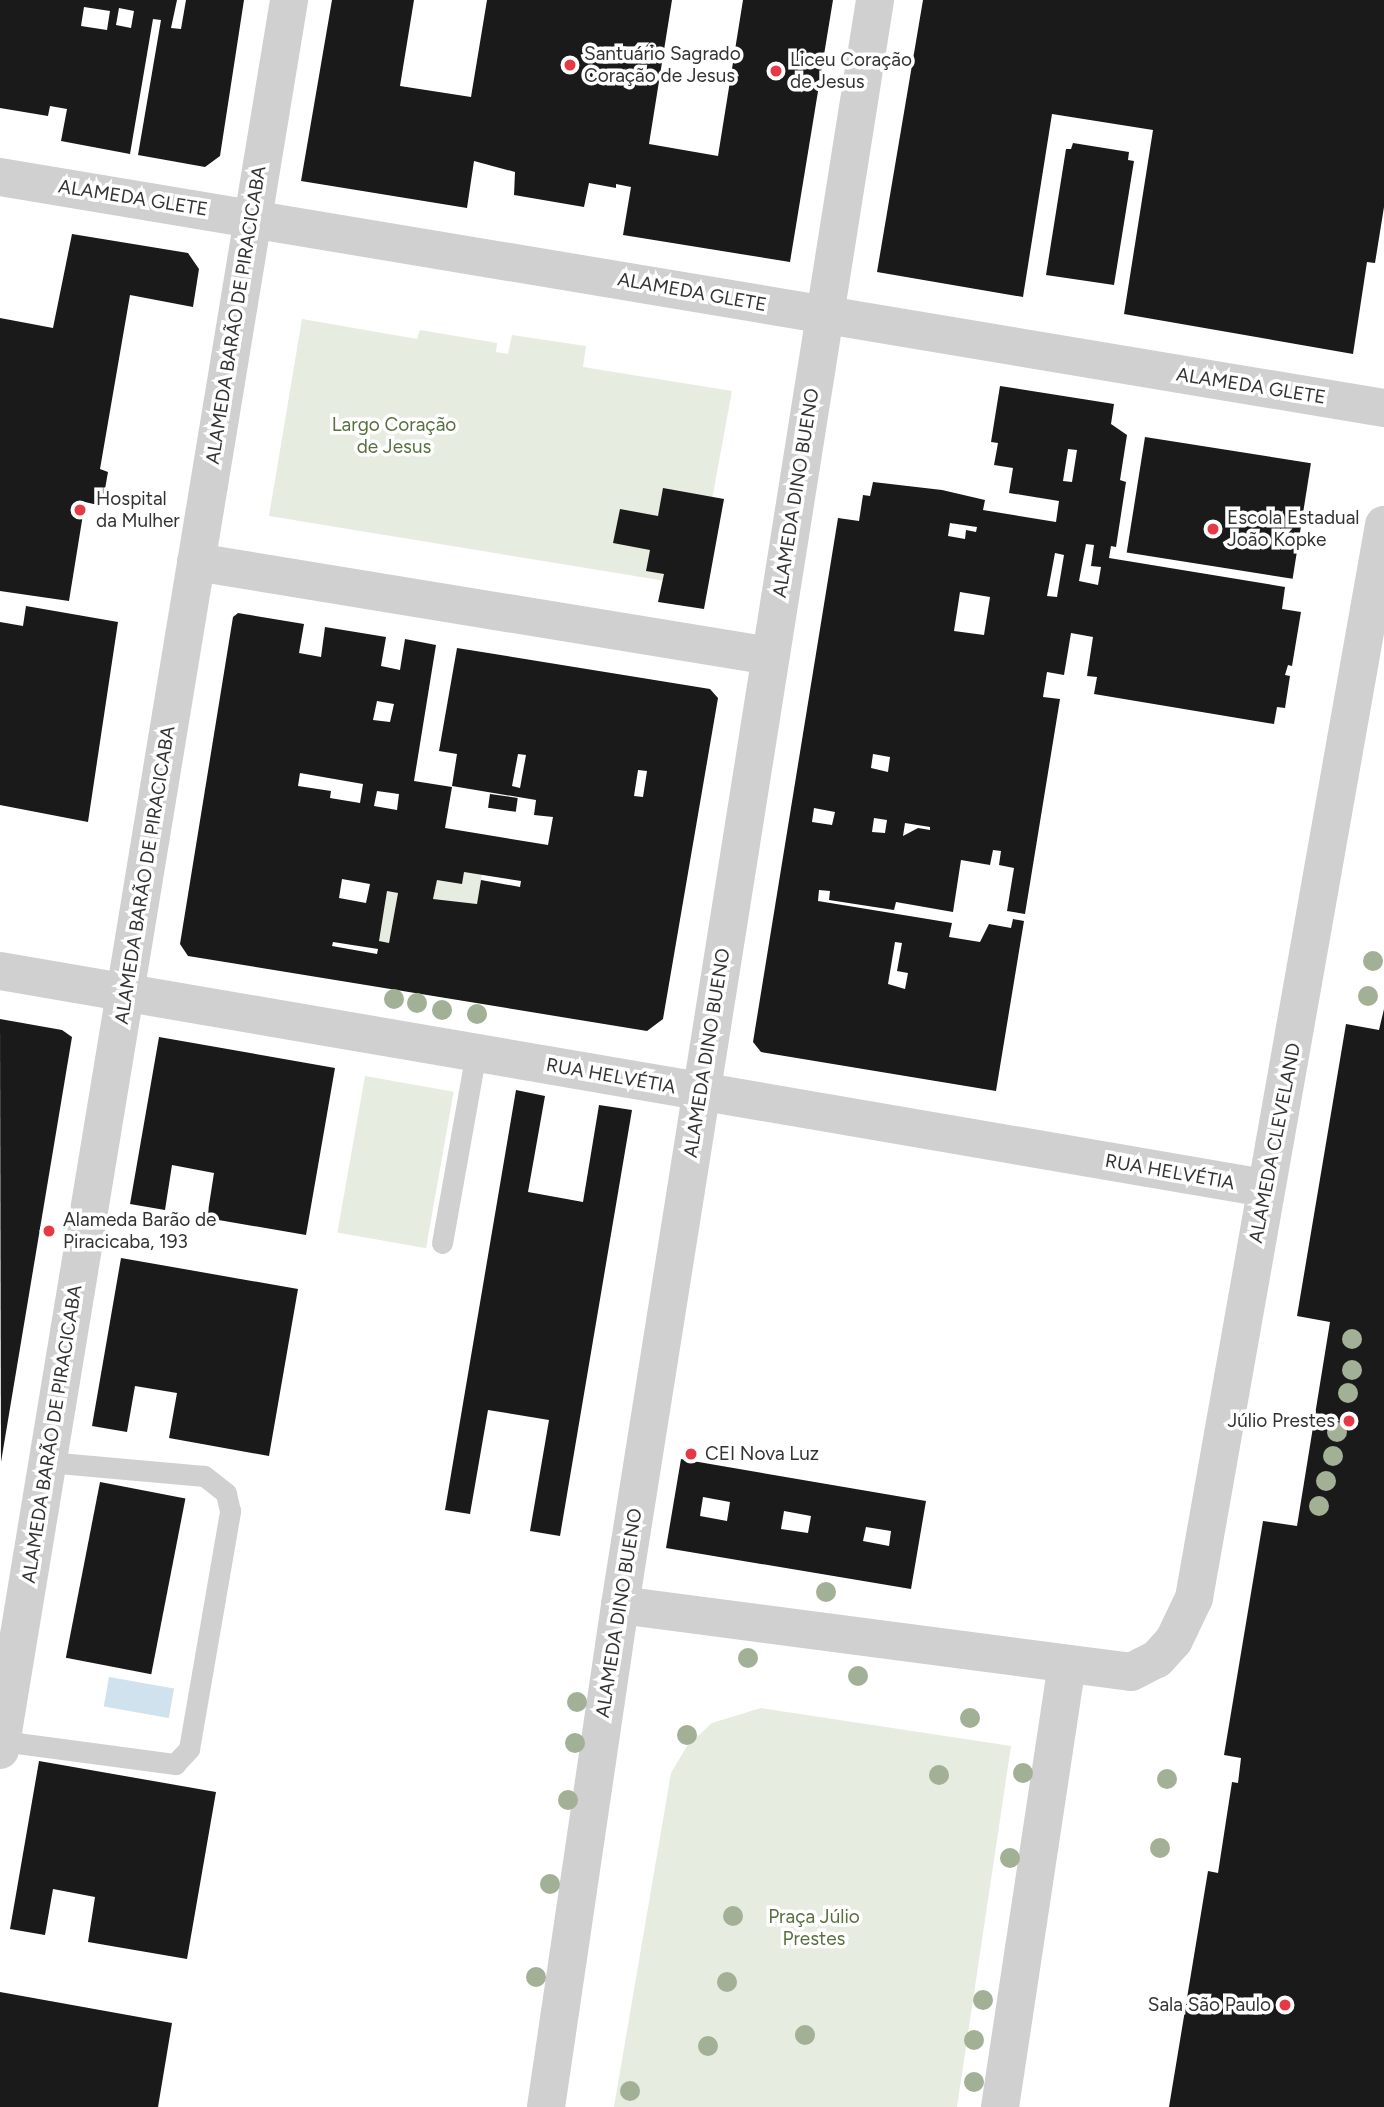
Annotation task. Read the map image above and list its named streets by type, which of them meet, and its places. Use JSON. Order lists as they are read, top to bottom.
{
  "streets": {
    "street": [
      "ALAMEDA GLETE",
      "ALAMEDA BARÃO DE PIRACICABA",
      "ALAMEDA DINO BUENO",
      "RUA HELVÉTIA",
      "ALAMEDA CLEVELAND"
    ]
  },
  "crossings": [
    ["ALAMEDA GLETE", "ALAMEDA BARÃO DE PIRACICABA"],
    ["ALAMEDA GLETE", "ALAMEDA DINO BUENO"],
    ["ALAMEDA BARÃO DE PIRACICABA", "RUA HELVÉTIA"],
    ["ALAMEDA DINO BUENO", "RUA HELVÉTIA"],
    ["RUA HELVÉTIA", "ALAMEDA CLEVELAND"]
  ],
  "parks": ["Largo Coração de Jesus", "Praça Júlio Prestes"],
  "places": [
    "Santuário Sagrado Coração de Jesus",
    "Liceu Coração de Jesus",
    "Hospital da Mulher",
    "Escola Estadual João Kopke",
    "Alameda Barão de Piracicaba, 193",
    "Júlio Prestes",
    "CEI Nova Luz",
    "Sala São Paulo"
  ]
}
